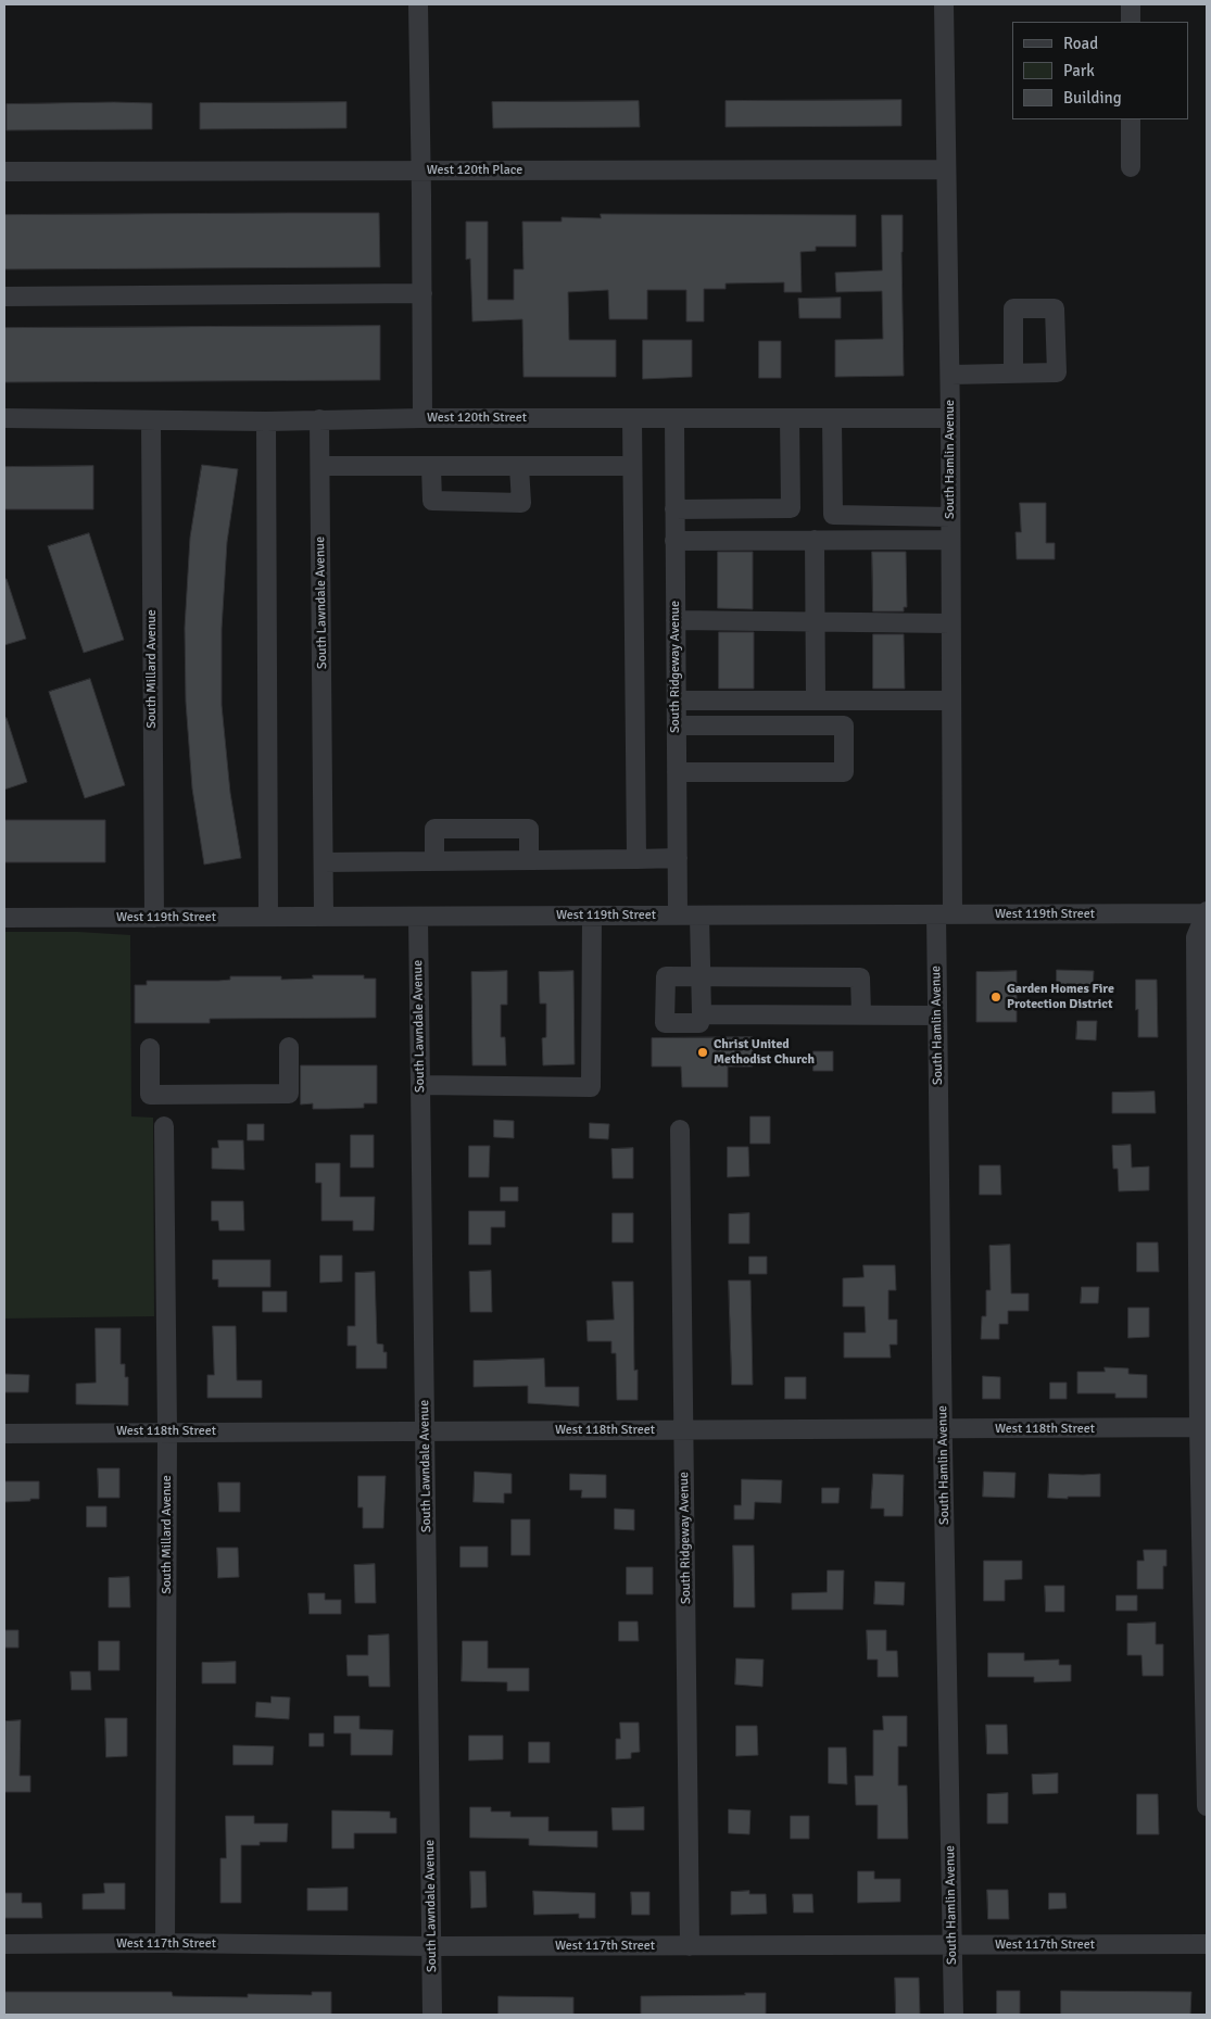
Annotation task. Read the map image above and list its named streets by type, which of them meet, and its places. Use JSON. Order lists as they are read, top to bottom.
{
  "streets": {
    "street": [
      "West 120th Place",
      "West 120th Street",
      "South Hamlin Avenue",
      "South Lawndale Avenue",
      "South Ridgeway Avenue",
      "South Millard Avenue",
      "West 119th Street",
      "West 118th Street",
      "West 117th Street"
    ]
  },
  "crossings": [
    ["West 120th Place", "South Hamlin Avenue"],
    ["West 120th Street", "South Hamlin Avenue"],
    ["West 120th Street", "South Lawndale Avenue"],
    ["West 120th Street", "South Ridgeway Avenue"],
    ["West 120th Street", "South Millard Avenue"],
    ["South Hamlin Avenue", "West 119th Street"],
    ["South Hamlin Avenue", "West 118th Street"],
    ["South Hamlin Avenue", "West 117th Street"],
    ["South Lawndale Avenue", "West 119th Street"],
    ["South Lawndale Avenue", "West 118th Street"],
    ["South Lawndale Avenue", "West 117th Street"],
    ["South Ridgeway Avenue", "West 119th Street"],
    ["South Ridgeway Avenue", "West 118th Street"],
    ["South Ridgeway Avenue", "West 117th Street"],
    ["South Millard Avenue", "West 119th Street"],
    ["South Millard Avenue", "West 118th Street"],
    ["South Millard Avenue", "West 117th Street"]
  ],
  "places": ["Garden Homes Fire Protection District", "Christ United Methodist Church"],
  "legend": ["Road", "Park", "Building"]
}
